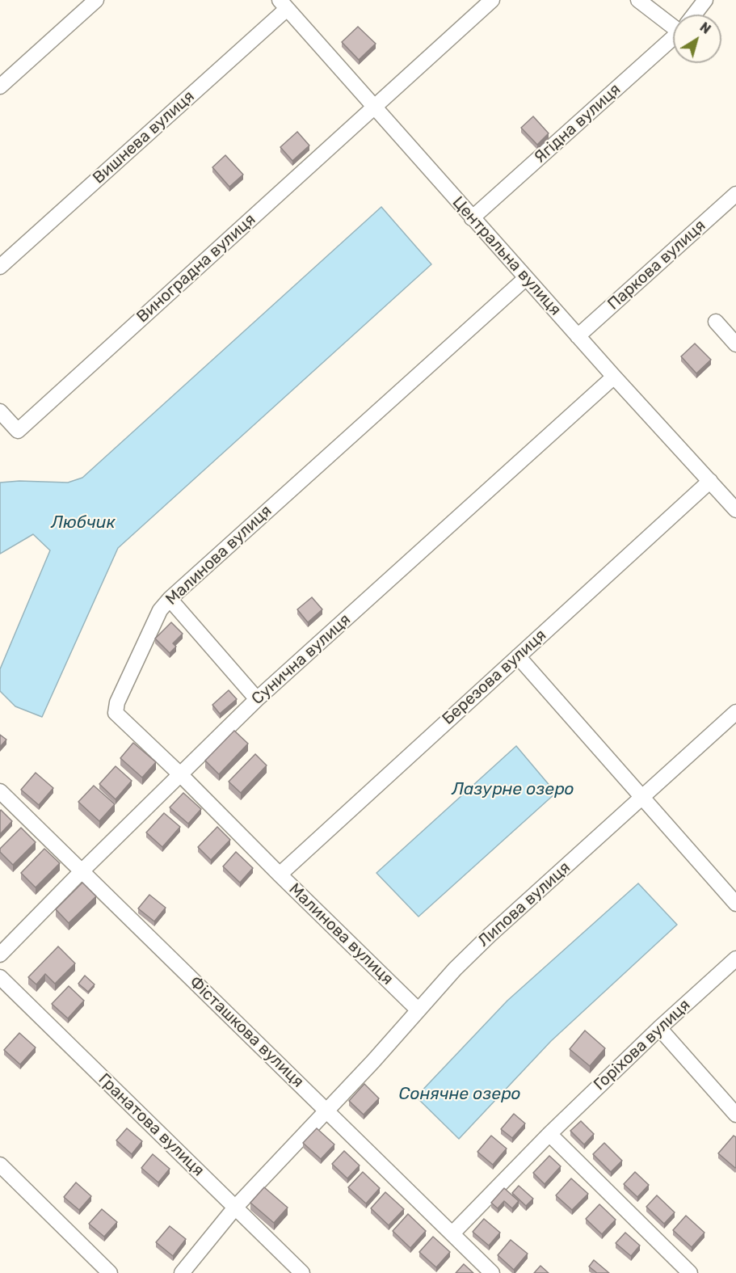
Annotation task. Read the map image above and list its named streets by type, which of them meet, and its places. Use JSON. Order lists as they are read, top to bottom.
{
  "streets": {
    "street": [
      "Ягідна вулиця",
      "Вишнева вулиця",
      "Центральна вулиця",
      "Паркова вулиця",
      "Виноградна вулиця",
      "Малинова вулиця",
      "Сунична вулиця",
      "Березова вулиця",
      "Липова вулиця",
      "Фісташкова вулиця",
      "Горіхова вулиця",
      "Гранатова вулиця"
    ]
  },
  "crossings": [
    ["Ягідна вулиця", "Центральна вулиця"],
    ["Вишнева вулиця", "Центральна вулиця"],
    ["Центральна вулиця", "Паркова вулиця"],
    ["Центральна вулиця", "Виноградна вулиця"],
    ["Центральна вулиця", "Малинова вулиця"],
    ["Центральна вулиця", "Сунична вулиця"],
    ["Центральна вулиця", "Березова вулиця"],
    ["Малинова вулиця", "Сунична вулиця"],
    ["Малинова вулиця", "Березова вулиця"],
    ["Малинова вулиця", "Липова вулиця"],
    ["Сунична вулиця", "Фісташкова вулиця"],
    ["Липова вулиця", "Фісташкова вулиця"],
    ["Липова вулиця", "Гранатова вулиця"],
    ["Фісташкова вулиця", "Горіхова вулиця"]
  ],
  "water": ["Любчик", "Лазурне озеро", "Сонячне озеро"],
  "north": "top right"
}
